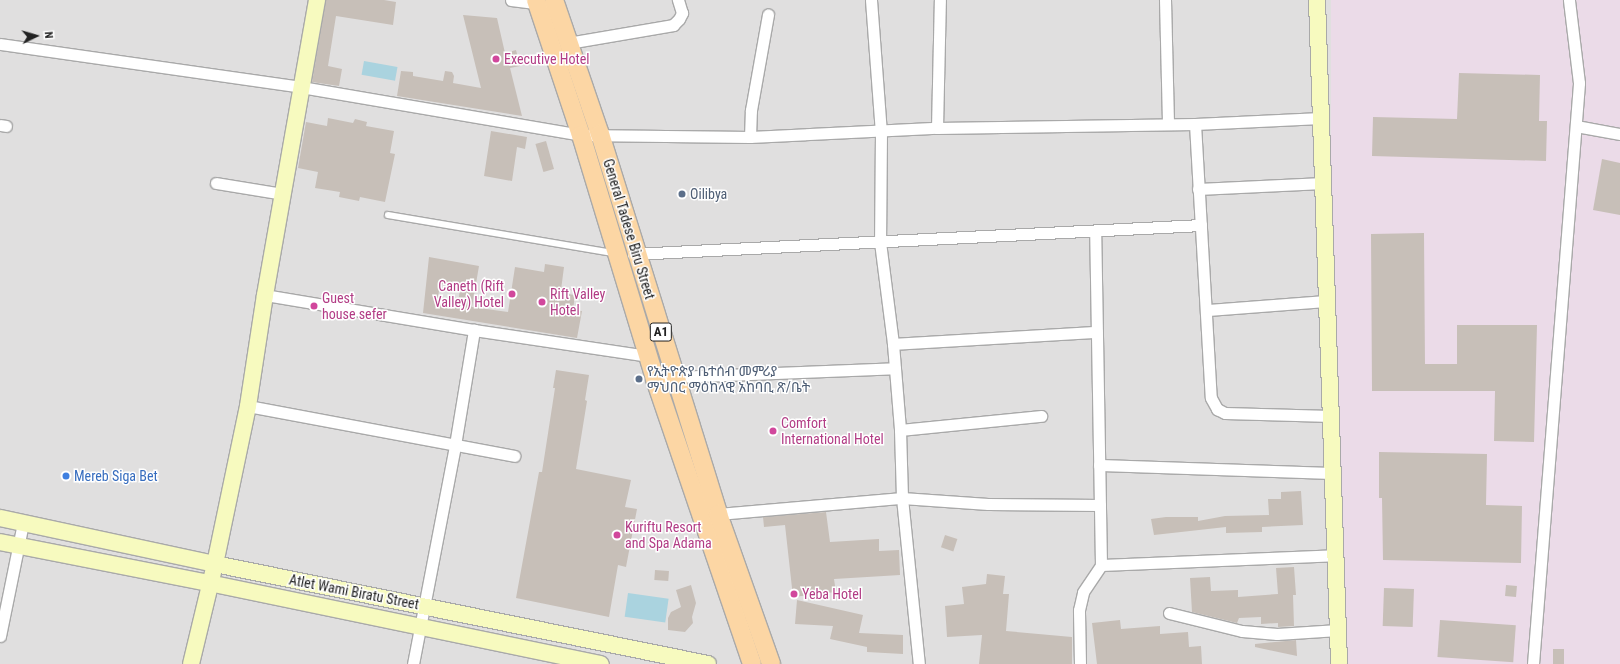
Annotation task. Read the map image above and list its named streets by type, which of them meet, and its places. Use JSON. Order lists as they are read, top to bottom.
{
  "streets": {
    "main road": ["General Tadese Biru Street", "A1"],
    "street": ["Atlet Wami Biratu Street"]
  },
  "places": [
    "Executive Hotel",
    "Oilibya",
    "Caneth (Rift Valley) Hotel",
    "Rift Valley Hotel",
    "Guest house sefer",
    "የኢትዮጵያ ቤተሰብ መምሪያ ማህበር ማዕከላዊ አከባቢ ጽ/ቤት",
    "Comfort International Hotel",
    "Mereb Siga Bet",
    "Kuriftu Resort and Spa Adama",
    "Yeba Hotel"
  ],
  "north": "right"
}
